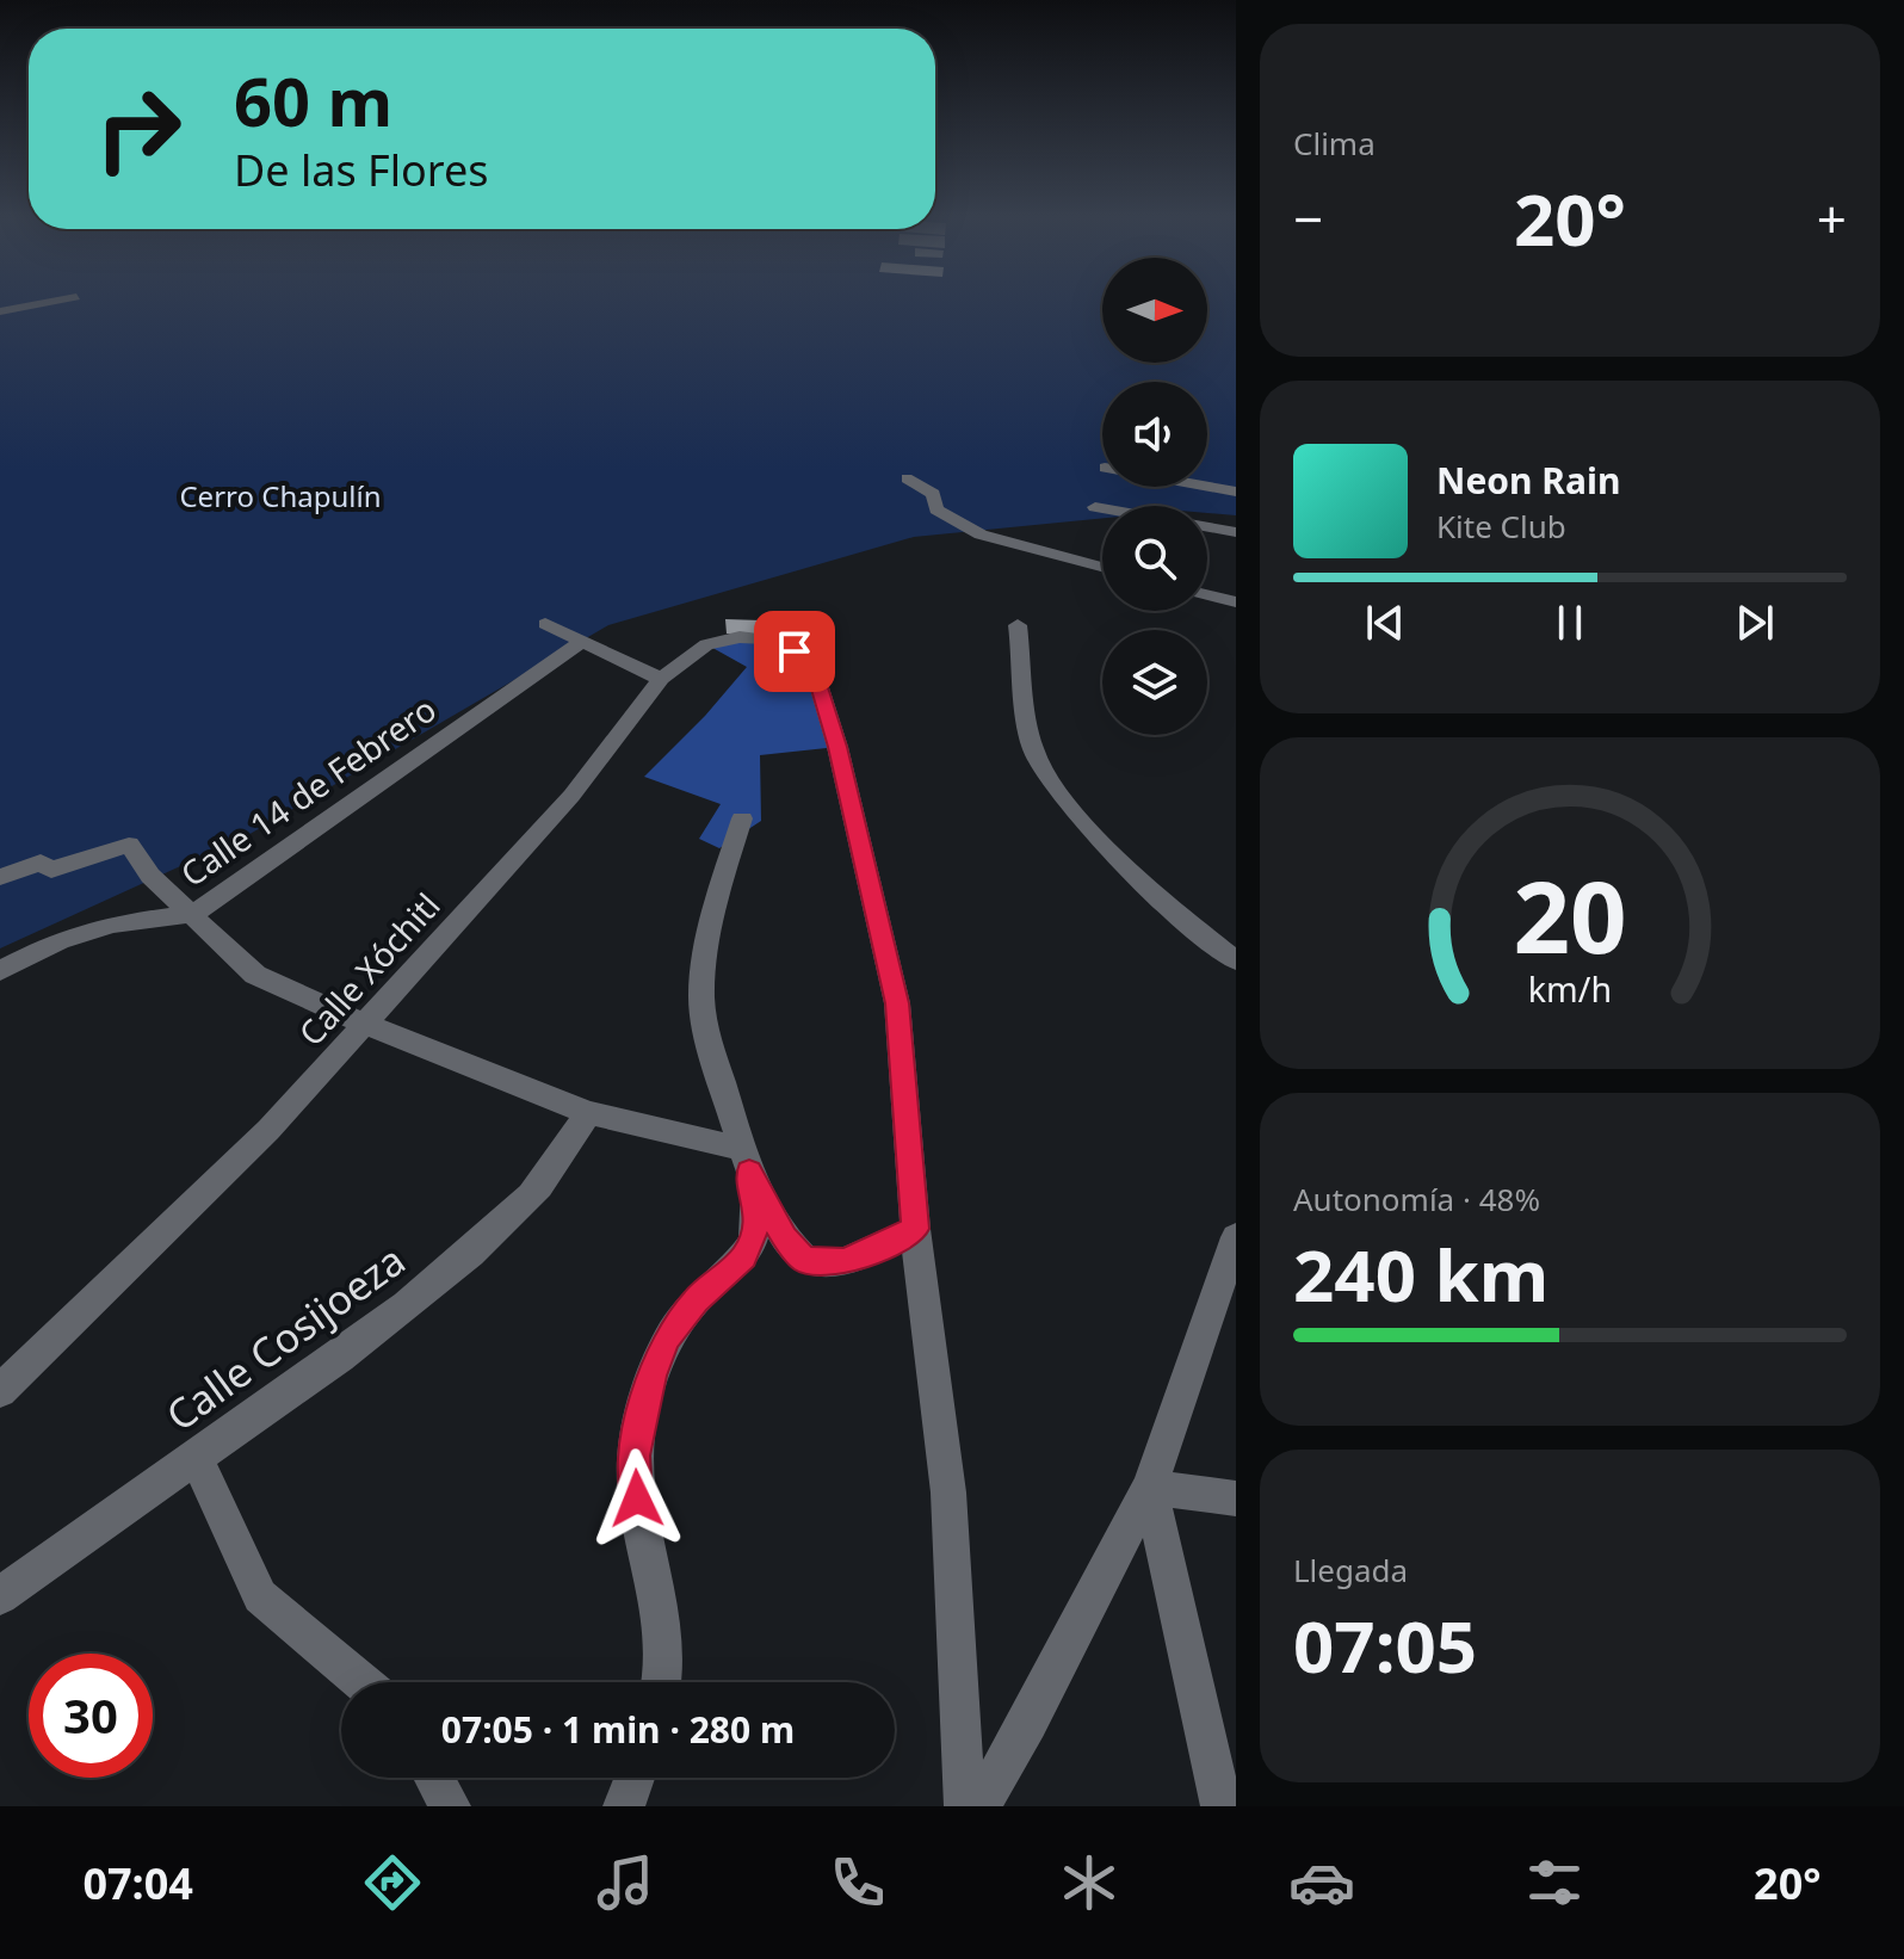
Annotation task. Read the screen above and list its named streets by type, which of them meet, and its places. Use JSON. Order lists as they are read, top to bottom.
{
  "streets": {
    "street": ["Calle 14 de Febrero", "Calle Xóchitl", "Calle Cosijoeza"]
  },
  "parks": ["Cerro Chapulín"],
  "north": "right",
  "page": {
    "tile": [
      "Clima",
      ["Autonomía · 48%", "240 km"],
      ["Llegada", "07:05"]
    ],
    "turn": ["60 m", "De las Flores"],
    "heat": ["−", "20°", "+"],
    "song": ["Neon Rain", "Kite Club"],
    "limit": "30",
    "trip": "07:05 · 1 min · 280 m",
    "tabs": ["07:04", "20°"],
    "gauge": ["20", "km/h"]
  }
}
